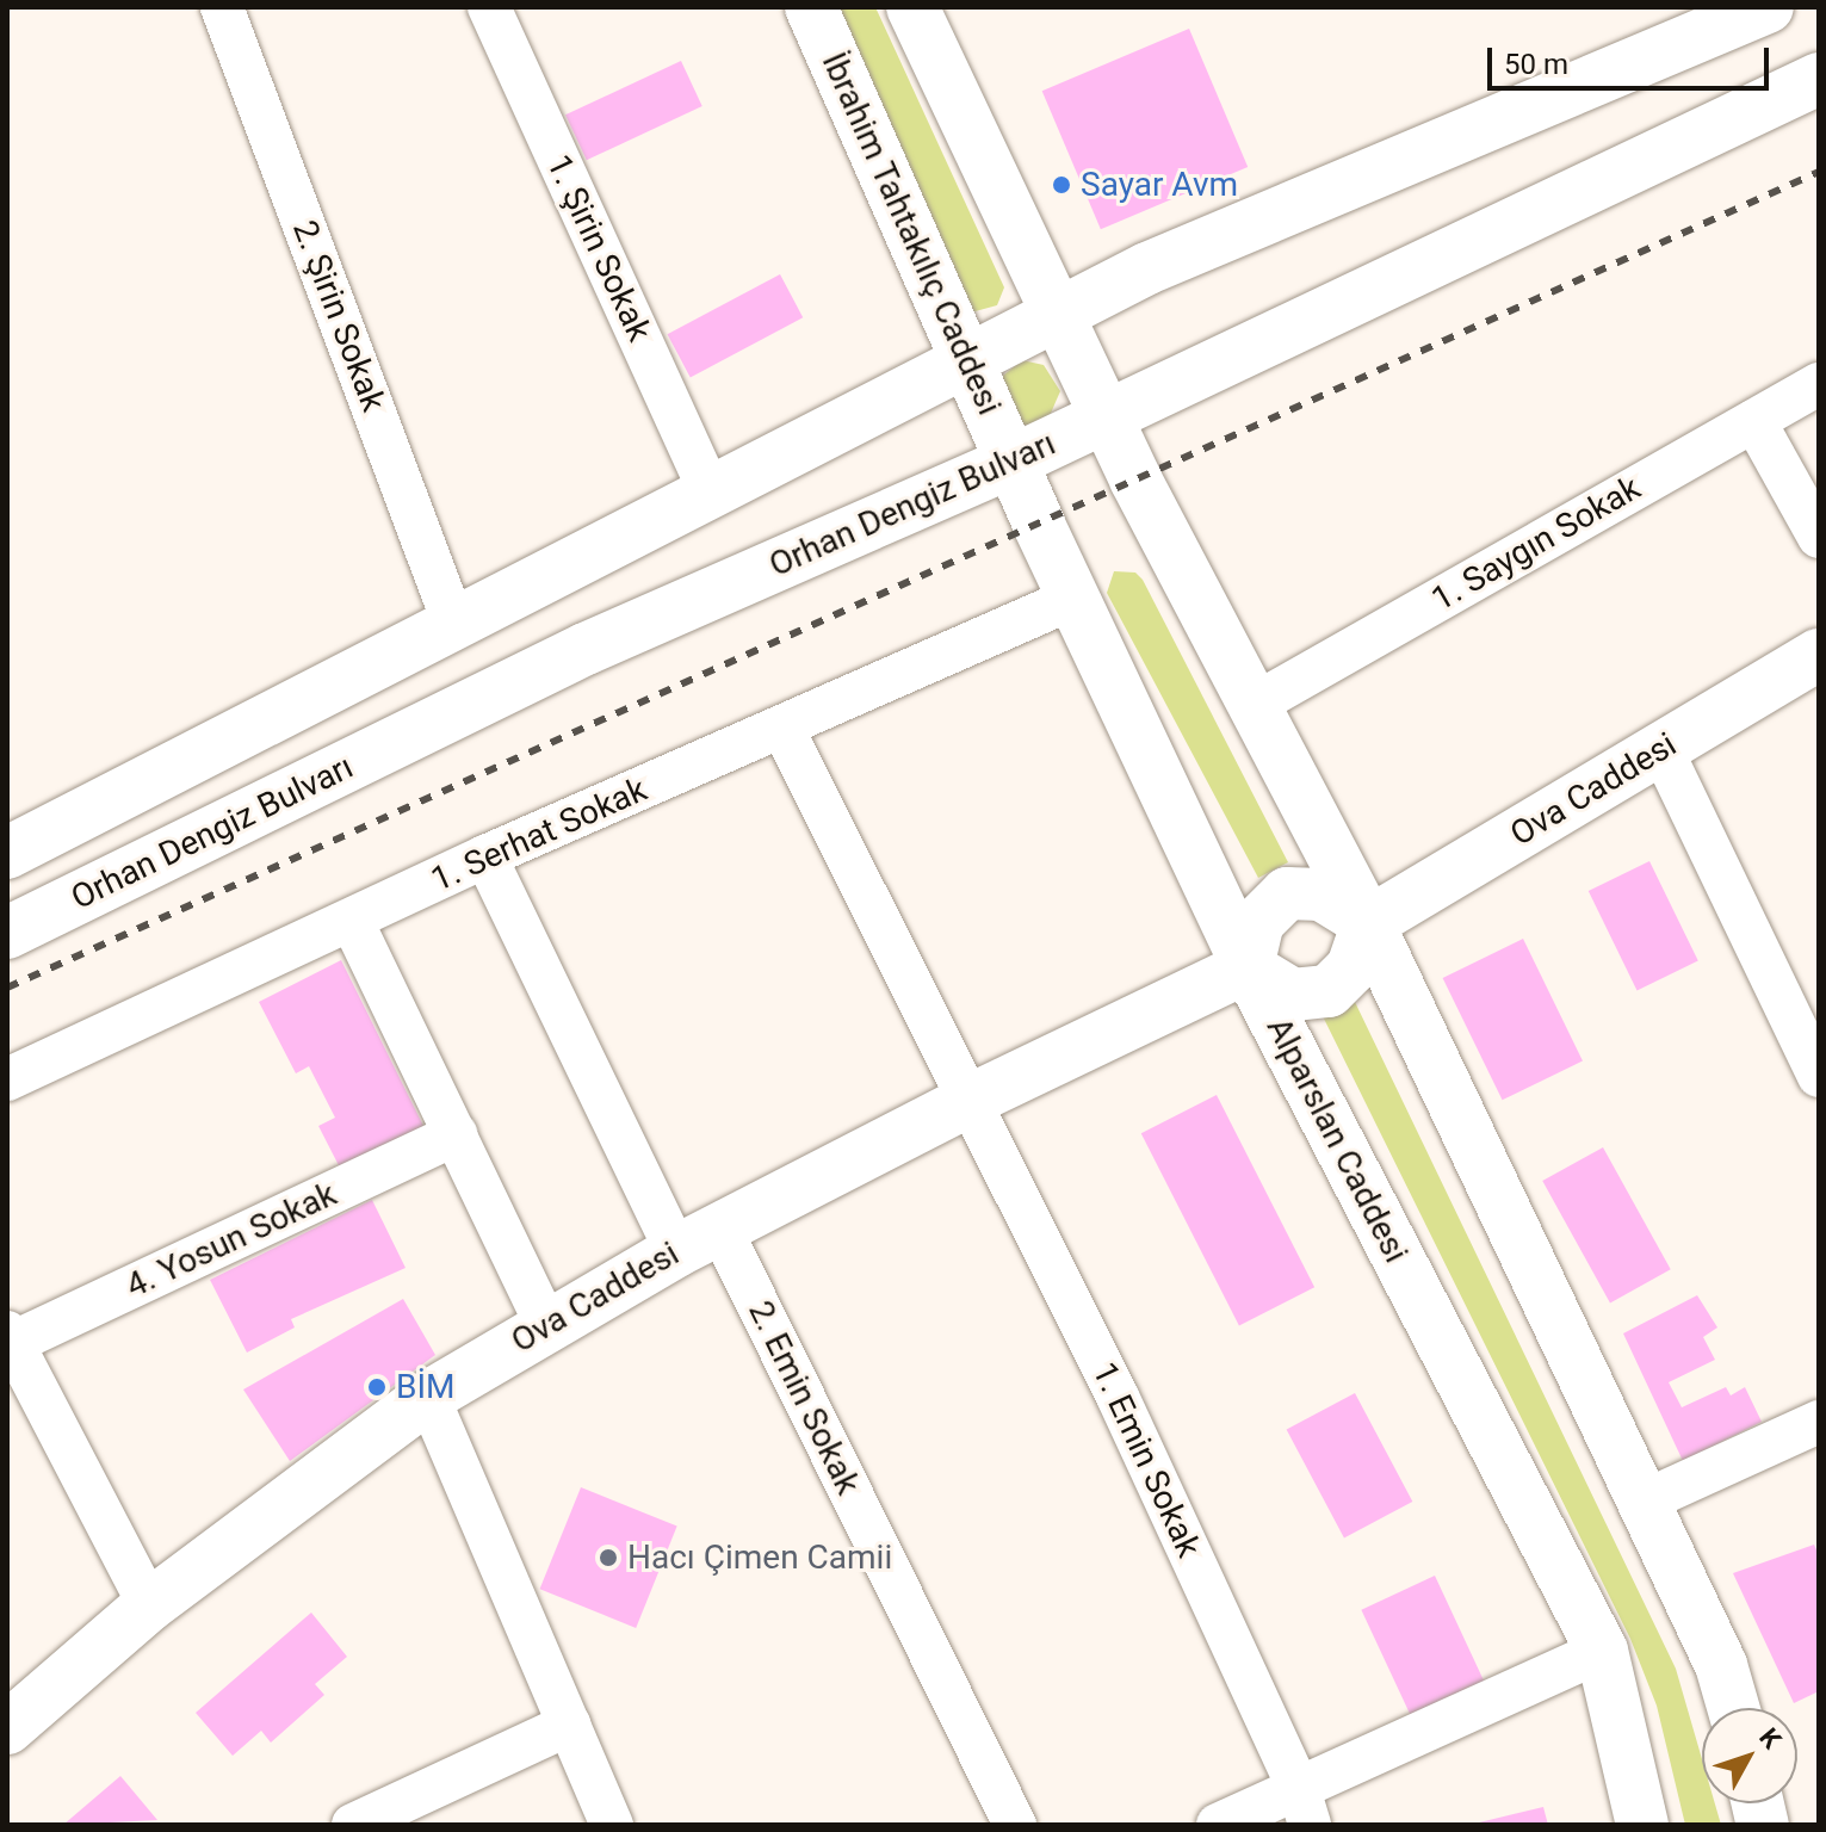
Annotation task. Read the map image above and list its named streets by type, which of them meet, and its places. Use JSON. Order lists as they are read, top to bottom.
{
  "streets": {
    "main road": [
      "İbrahim Tahtakılıç Caddesi",
      "Orhan Dengiz Bulvarı",
      "Ova Caddesi",
      "Alparslan Caddesi"
    ],
    "street": [
      "1. Şirin Sokak",
      "2. Şirin Sokak",
      "1. Saygın Sokak",
      "1. Serhat Sokak",
      "4. Yosun Sokak",
      "2. Emin Sokak",
      "1. Emin Sokak"
    ]
  },
  "crossings": [
    ["İbrahim Tahtakılıç Caddesi", "Orhan Dengiz Bulvarı"],
    ["İbrahim Tahtakılıç Caddesi", "Alparslan Caddesi"],
    ["Orhan Dengiz Bulvarı", "Alparslan Caddesi"],
    ["Ova Caddesi", "Alparslan Caddesi"],
    ["Ova Caddesi", "2. Emin Sokak"],
    ["Ova Caddesi", "1. Emin Sokak"],
    ["1. Serhat Sokak", "Alparslan Caddesi"],
    ["1. Serhat Sokak", "2. Emin Sokak"],
    ["1. Serhat Sokak", "1. Emin Sokak"]
  ],
  "places": ["Sayar Avm", "BİM", "Hacı Çimen Camii"],
  "scale_bar": "50 m",
  "north": "top right"
}
